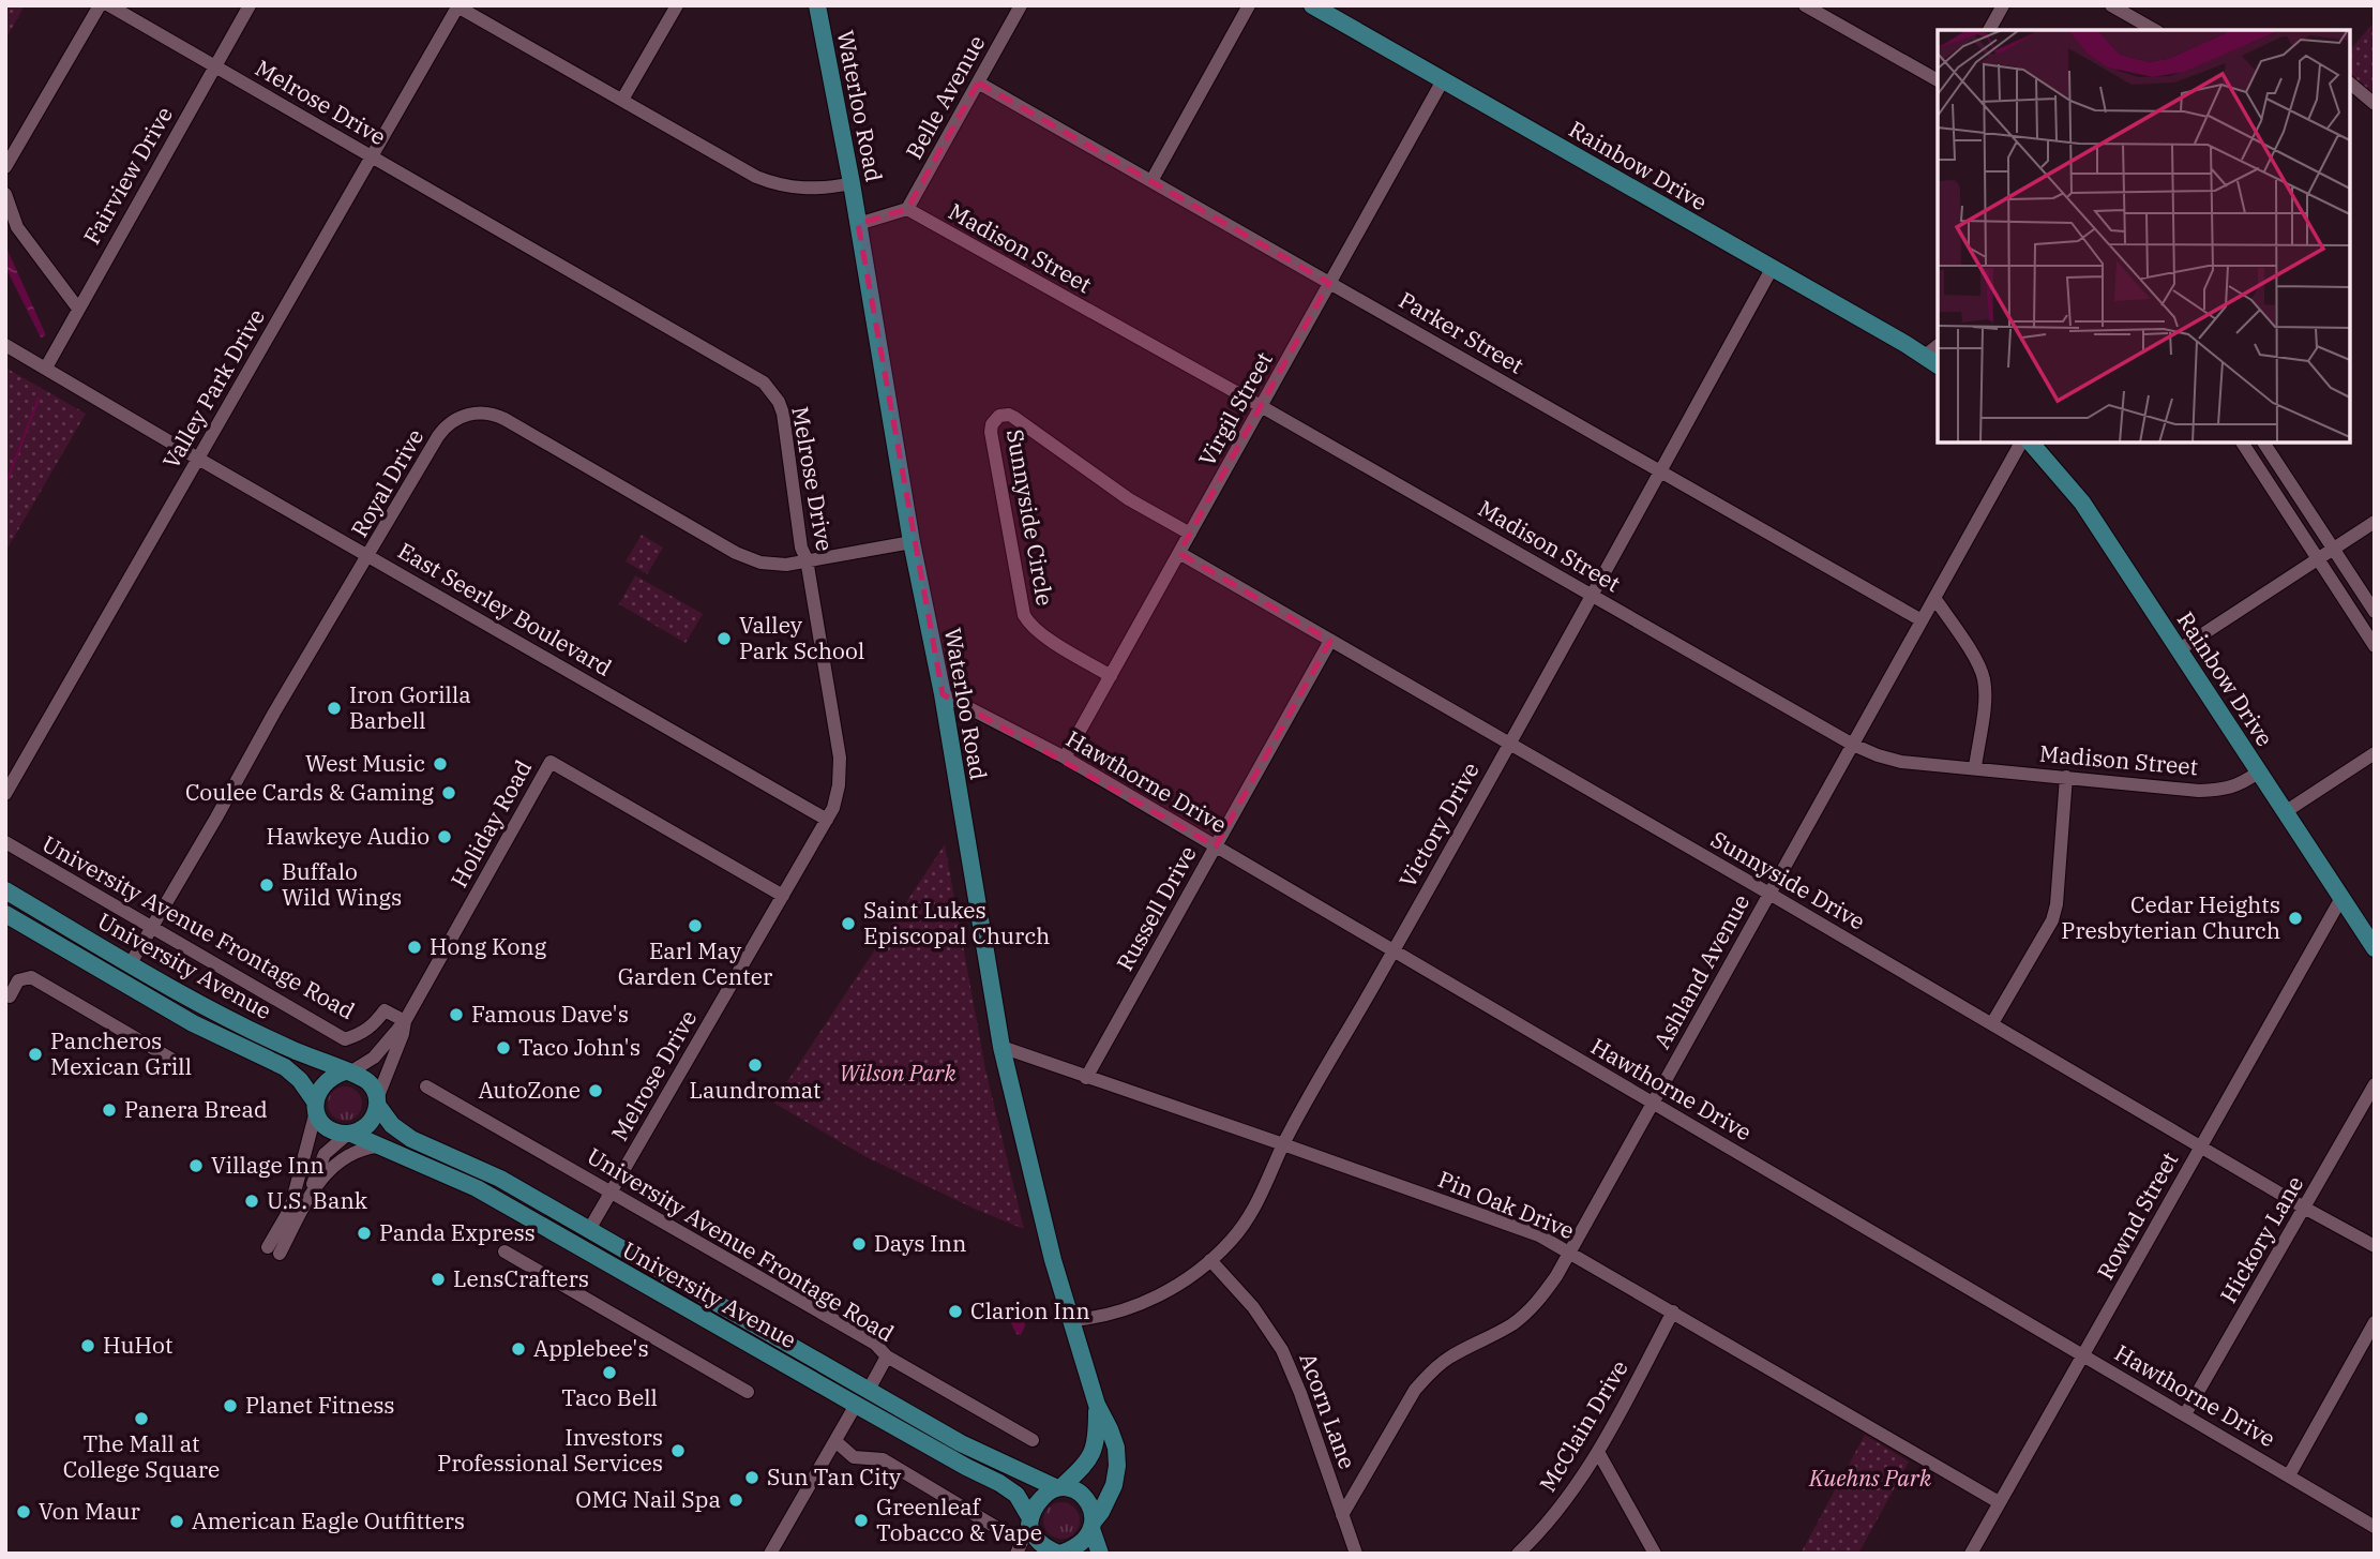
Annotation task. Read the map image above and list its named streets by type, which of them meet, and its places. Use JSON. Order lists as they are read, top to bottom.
{
  "streets": {
    "main road": ["Waterloo Road", "Rainbow Drive", "University Avenue"],
    "street": [
      "Belle Avenue",
      "Melrose Drive",
      "Fairview Drive",
      "Madison Street",
      "Parker Street",
      "Valley Park Drive",
      "Virgil Street",
      "Royal Drive",
      "Sunnyside Circle",
      "East Seerley Boulevard",
      "Hawthorne Drive",
      "Holiday Road",
      "Victory Drive",
      "Sunnyside Drive",
      "Russell Drive",
      "University Avenue Frontage Road",
      "Ashland Avenue",
      "Pin Oak Drive",
      "Rownd Street",
      "Hickory Lane",
      "Acorn Lane",
      "McClain Drive"
    ]
  },
  "crossings": [
    ["Belle Avenue", "Madison Street"],
    ["Belle Avenue", "Parker Street"],
    ["Melrose Drive", "Fairview Drive"],
    ["Melrose Drive", "Valley Park Drive"],
    ["Melrose Drive", "Royal Drive"],
    ["Melrose Drive", "East Seerley Boulevard"],
    ["Melrose Drive", "Holiday Road"],
    ["Melrose Drive", "University Avenue Frontage Road"],
    ["Melrose Drive", "University Avenue"],
    ["Waterloo Road", "Royal Drive"],
    ["Waterloo Road", "Hawthorne Drive"],
    ["Waterloo Road", "Victory Drive"],
    ["Waterloo Road", "University Avenue"],
    ["Waterloo Road", "Pin Oak Drive"],
    ["Rainbow Drive", "Madison Street"],
    ["Rainbow Drive", "Virgil Street"],
    ["Rainbow Drive", "Victory Drive"],
    ["Rainbow Drive", "Rownd Street"],
    ["Fairview Drive", "East Seerley Boulevard"],
    ["Madison Street", "Virgil Street"],
    ["Madison Street", "Victory Drive"],
    ["Madison Street", "Ashland Avenue"],
    ["Parker Street", "Virgil Street"],
    ["Parker Street", "Victory Drive"],
    ["Parker Street", "Ashland Avenue"],
    ["Valley Park Drive", "East Seerley Boulevard"],
    ["Virgil Street", "Sunnyside Circle"],
    ["Virgil Street", "Hawthorne Drive"],
    ["Virgil Street", "Sunnyside Drive"],
    ["Royal Drive", "East Seerley Boulevard"],
    ["Royal Drive", "University Avenue Frontage Road"],
    ["Royal Drive", "University Avenue"],
    ["Hawthorne Drive", "Victory Drive"],
    ["Hawthorne Drive", "Russell Drive"],
    ["Hawthorne Drive", "Ashland Avenue"],
    ["Hawthorne Drive", "Rownd Street"],
    ["Hawthorne Drive", "Hickory Lane"],
    ["Holiday Road", "University Avenue Frontage Road"],
    ["Holiday Road", "University Avenue"],
    ["Victory Drive", "Sunnyside Drive"],
    ["Victory Drive", "Pin Oak Drive"],
    ["Victory Drive", "Acorn Lane"],
    ["Sunnyside Drive", "Russell Drive"],
    ["Sunnyside Drive", "Ashland Avenue"],
    ["Sunnyside Drive", "Rownd Street"],
    ["Sunnyside Drive", "Hickory Lane"],
    ["Russell Drive", "Pin Oak Drive"],
    ["Ashland Avenue", "Pin Oak Drive"],
    ["Ashland Avenue", "Acorn Lane"],
    ["Pin Oak Drive", "Rownd Street"],
    ["Pin Oak Drive", "McClain Drive"]
  ],
  "parks": ["Wilson Park", "Kuehns Park"],
  "places": [
    "Valley Park School",
    "Iron Gorilla Barbell",
    "West Music",
    "Coulee Cards & Gaming",
    "Hawkeye Audio",
    "Buffalo Wild Wings",
    "Cedar Heights Presbyterian Church",
    "Saint Lukes Episcopal Church",
    "Earl May Garden Center",
    "Hong Kong",
    "Famous Dave's",
    "Taco John's",
    "Pancheros Mexican Grill",
    "Laundromat",
    "AutoZone",
    "Panera Bread",
    "Village Inn",
    "U.S. Bank",
    "Panda Express",
    "Days Inn",
    "LensCrafters",
    "Clarion Inn",
    "HuHot",
    "Applebee's",
    "Taco Bell",
    "Planet Fitness",
    "The Mall at College Square",
    "Investors Professional Services",
    "Sun Tan City",
    "OMG Nail Spa",
    "Von Maur",
    "Greenleaf Tobacco & Vape",
    "American Eagle Outfitters"
  ]
}
